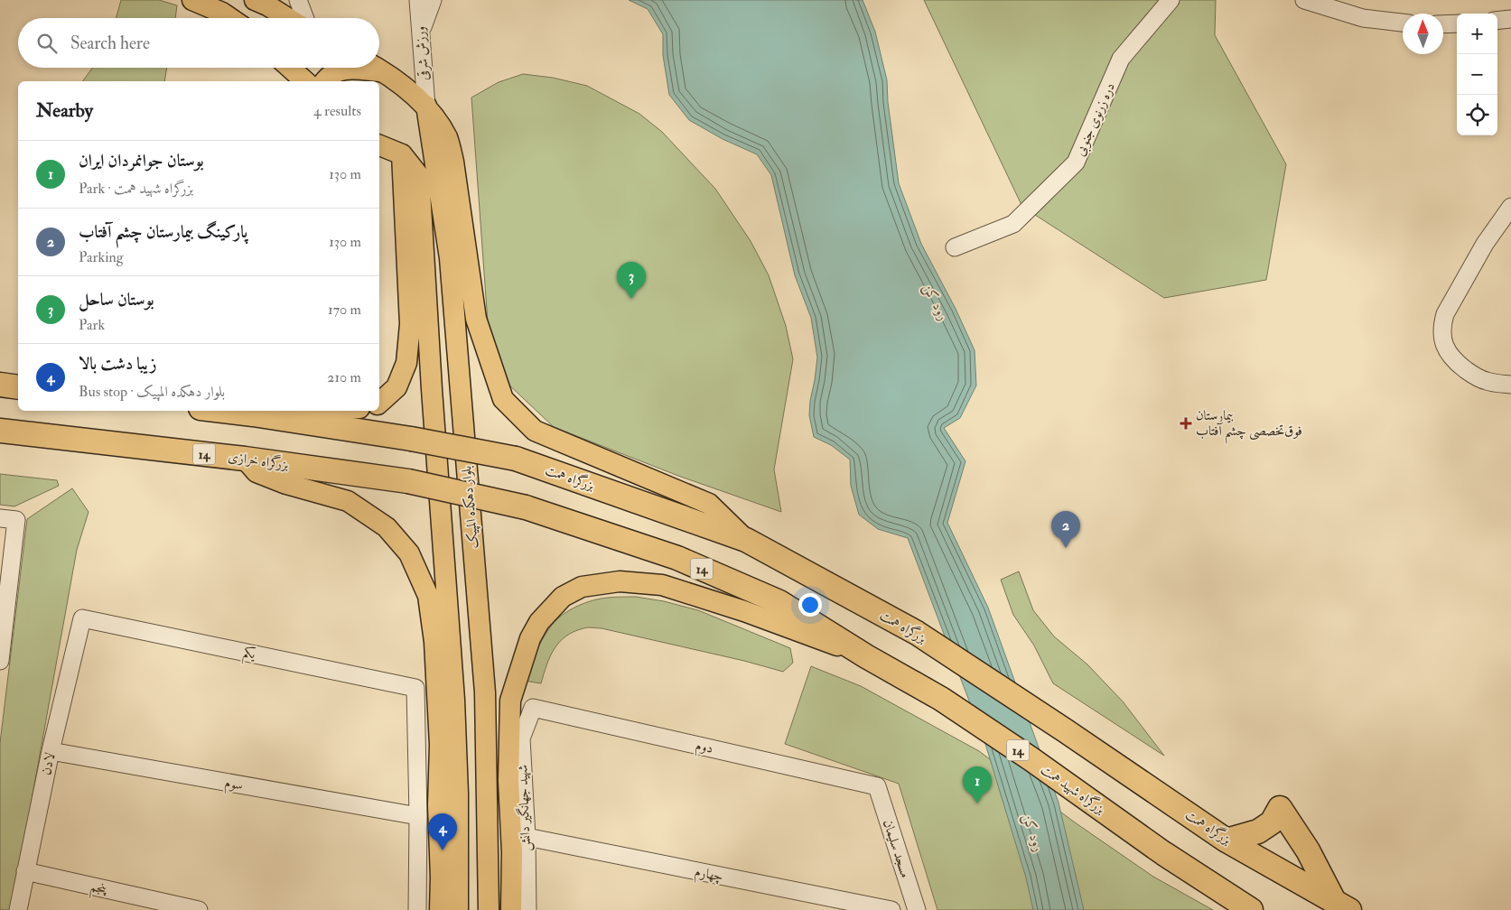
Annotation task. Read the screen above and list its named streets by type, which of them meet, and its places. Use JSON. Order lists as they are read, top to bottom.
{
  "streets": {
    "highway": [
      "14",
      "بزرگراه خرازی",
      "بزرگراه همت",
      "بزرگراه شهید همت"
    ],
    "main road": ["بلوار دهکده المپیک"],
    "street": [
      "ورزش شرقی",
      "دره زرنوی جنوبی",
      "یکم",
      "دوم",
      "لادن",
      "سوم",
      "شهید جهانگیر دانش",
      "مسجد سلیمان",
      "چهارم",
      "پنجم"
    ]
  },
  "crossings": [
    ["ورزش شرقی", "بلوار دهکده المپیک"],
    ["بزرگراه خرازی", "بزرگراه شهید همت"],
    ["یکم", "لادن"],
    ["یکم", "سوم"],
    ["دوم", "شهید جهانگیر دانش"],
    ["دوم", "مسجد سلیمان"],
    ["لادن", "سوم"],
    ["لادن", "پنجم"],
    ["شهید جهانگیر دانش", "چهارم"]
  ],
  "water": ["رود کن"],
  "places": {
    "health": ["بیمارستان فوق‌تخصصی چشم آفتاب"]
  },
  "north": "top",
  "page": {
    "map_buttons": ["+", "−"],
    "search": "Search here",
    "heading": ["Nearby", "4 results"],
    "list": [
      {
        "mark": "1",
        "name": "بوستان جوانمردان ایران",
        "note": "Park · بزرگراه شهید همت",
        "value": "130 m"
      },
      {
        "mark": "2",
        "name": "پاركينگ بيمارستان چشم آفتاب",
        "note": "Parking",
        "value": "130 m"
      },
      {
        "mark": "3",
        "name": "بوستان ساحل",
        "note": "Park",
        "value": "170 m"
      },
      {
        "mark": "4",
        "name": "زیبا دشت بالا",
        "note": "Bus stop · بلوار دهکده المپیک",
        "value": "210 m"
      }
    ],
    "pins": [
      "3",
      "2",
      "1",
      "4"
    ]
  }
}
